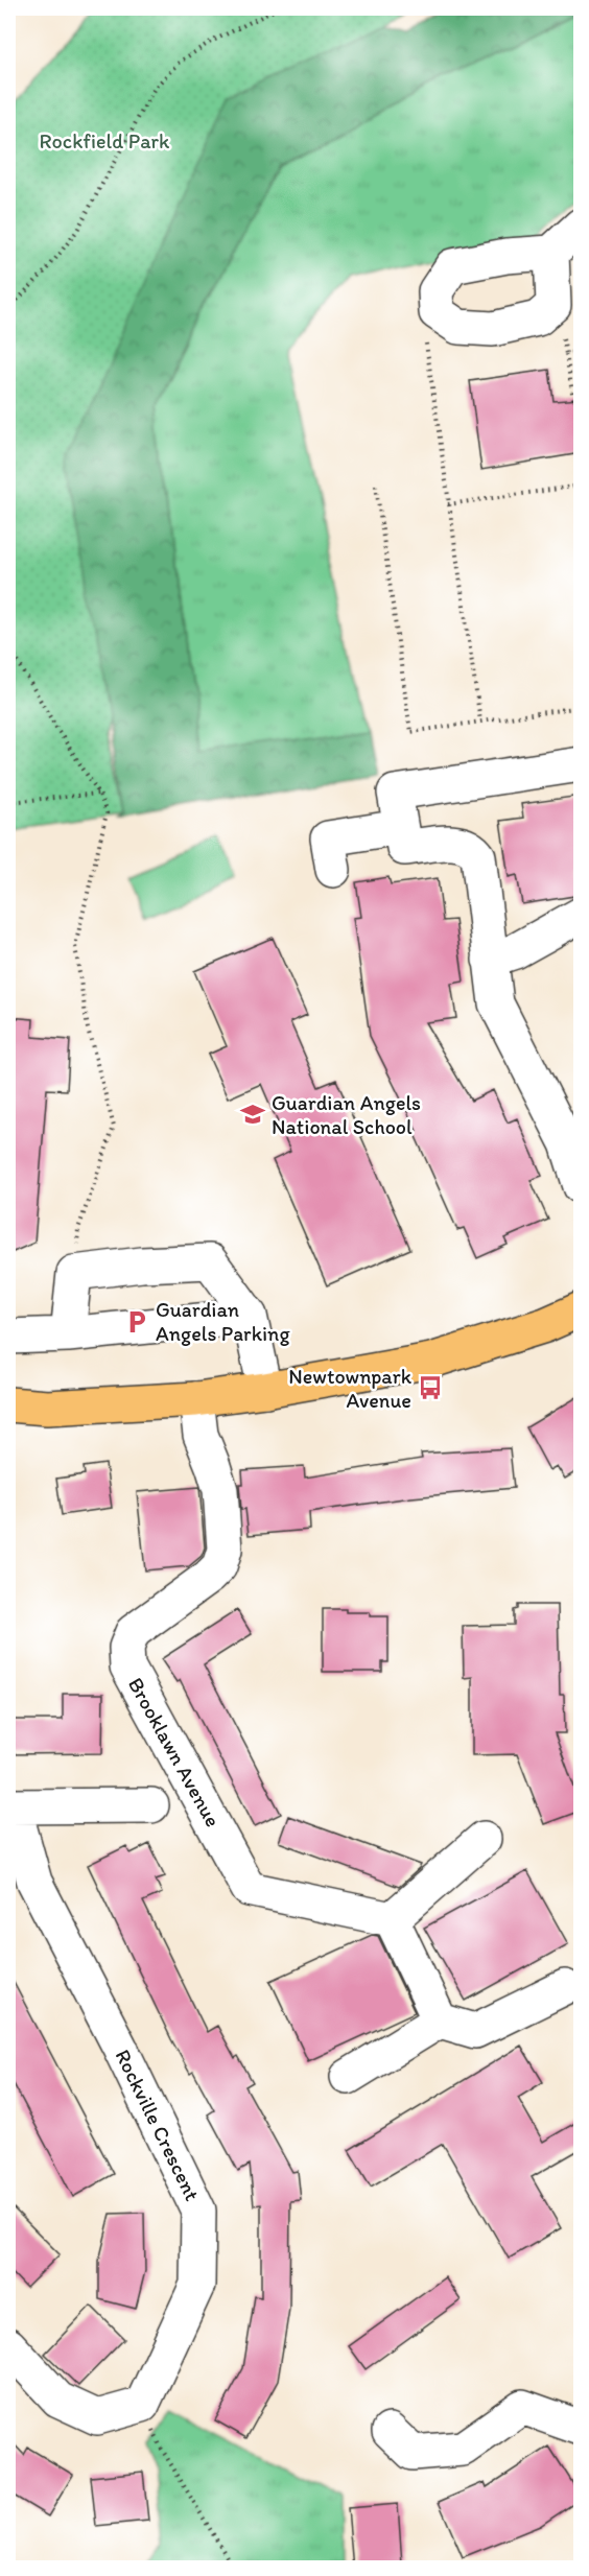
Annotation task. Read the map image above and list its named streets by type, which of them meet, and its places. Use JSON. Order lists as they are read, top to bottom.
{
  "streets": {
    "street": ["Brooklawn Avenue", "Rockville Crescent"]
  },
  "parks": ["Rockfield Park"],
  "places": {
    "school or university": ["Guardian Angels National School"],
    "parking": ["Guardian Angels Parking"],
    "bus stop": ["Newtownpark Avenue"]
  }
}
